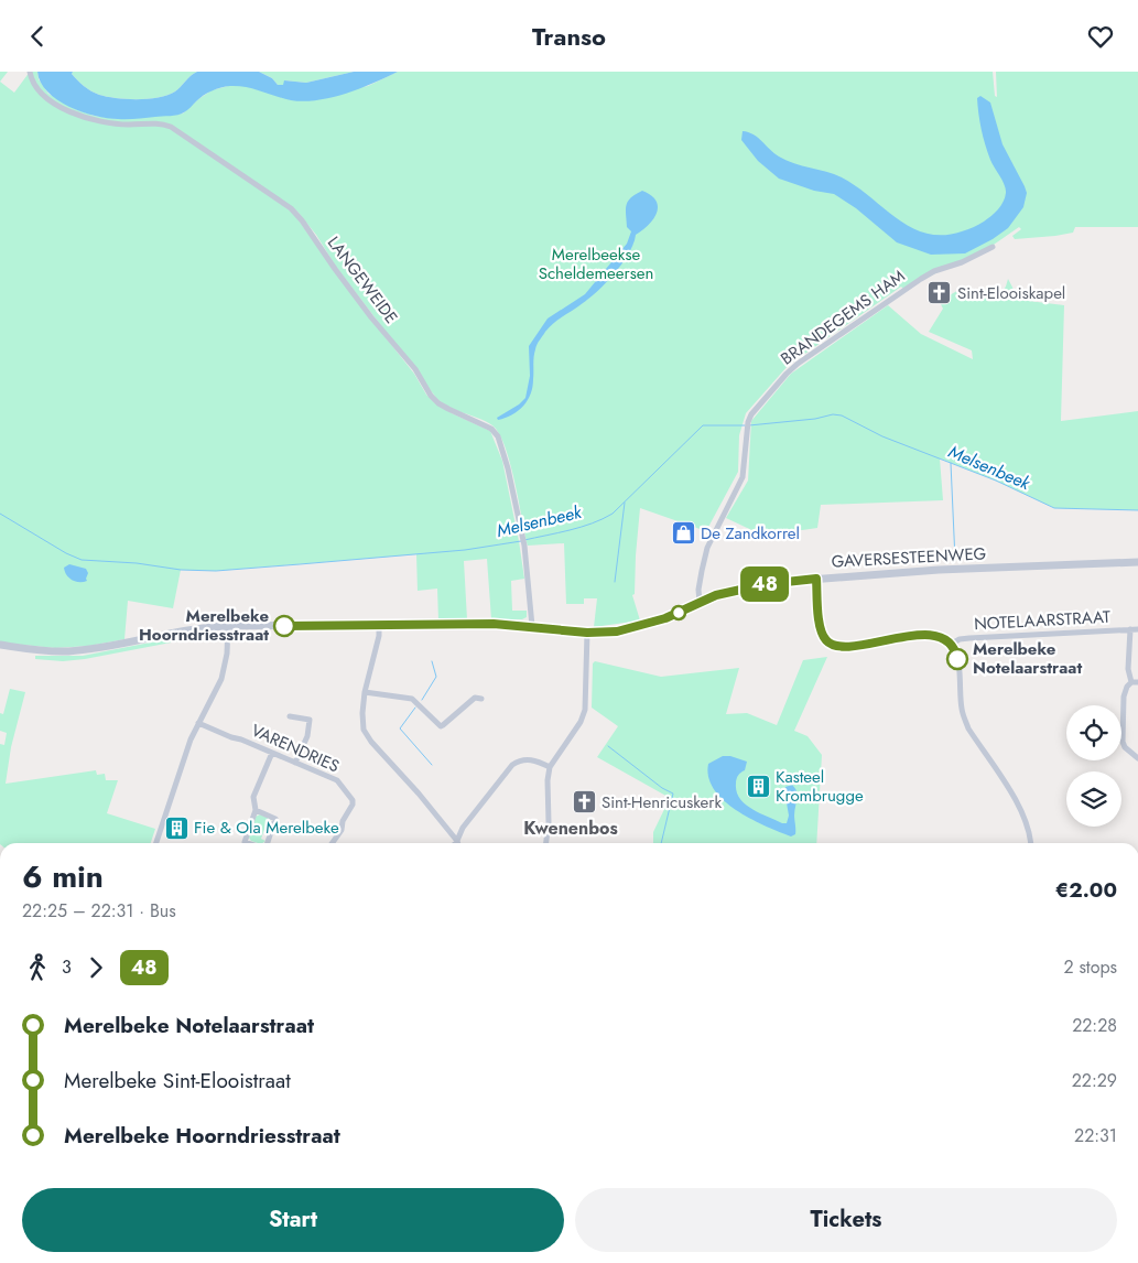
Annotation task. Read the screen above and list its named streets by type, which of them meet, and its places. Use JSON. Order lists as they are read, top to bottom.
{
  "streets": {
    "street": [
      "LANGEWEIDE",
      "BRANDEGEMS HAM",
      "GAVERSESTEENWEG",
      "NOTELAARSTRAAT",
      "VARENDRIES"
    ]
  },
  "crossings": [
    ["LANGEWEIDE", "GAVERSESTEENWEG"],
    ["BRANDEGEMS HAM", "GAVERSESTEENWEG"]
  ],
  "districts": ["Kwenenbos"],
  "water": ["Melsenbeek"],
  "parks": ["Merelbeekse Scheldemeersen"],
  "places": {
    "church": ["Sint-Elooiskapel", "Sint-Henricuskerk"],
    "shop": ["De Zandkorrel"],
    "other": ["Merelbeke Hoorndriesstraat", "Merelbeke Notelaarstraat"],
    "building": ["Kasteel Krombrugge", "Fie & Ola Merelbeke"]
  },
  "lines": ["bus line 48"],
  "page": {
    "header": "Transo",
    "on_map": "48",
    "heading": ["6 min", "22:25 – 22:31 · Bus", "€2.00"],
    "legs": ["3", "48", "2 stops"],
    "list": [
      {
        "name": "Merelbeke Notelaarstraat",
        "value": "22:28"
      },
      {
        "name": "Merelbeke Sint-Elooistraat",
        "value": "22:29"
      },
      {
        "name": "Merelbeke Hoorndriesstraat",
        "value": "22:31"
      }
    ],
    "buttons": ["Start", "Tickets"]
  }
}
